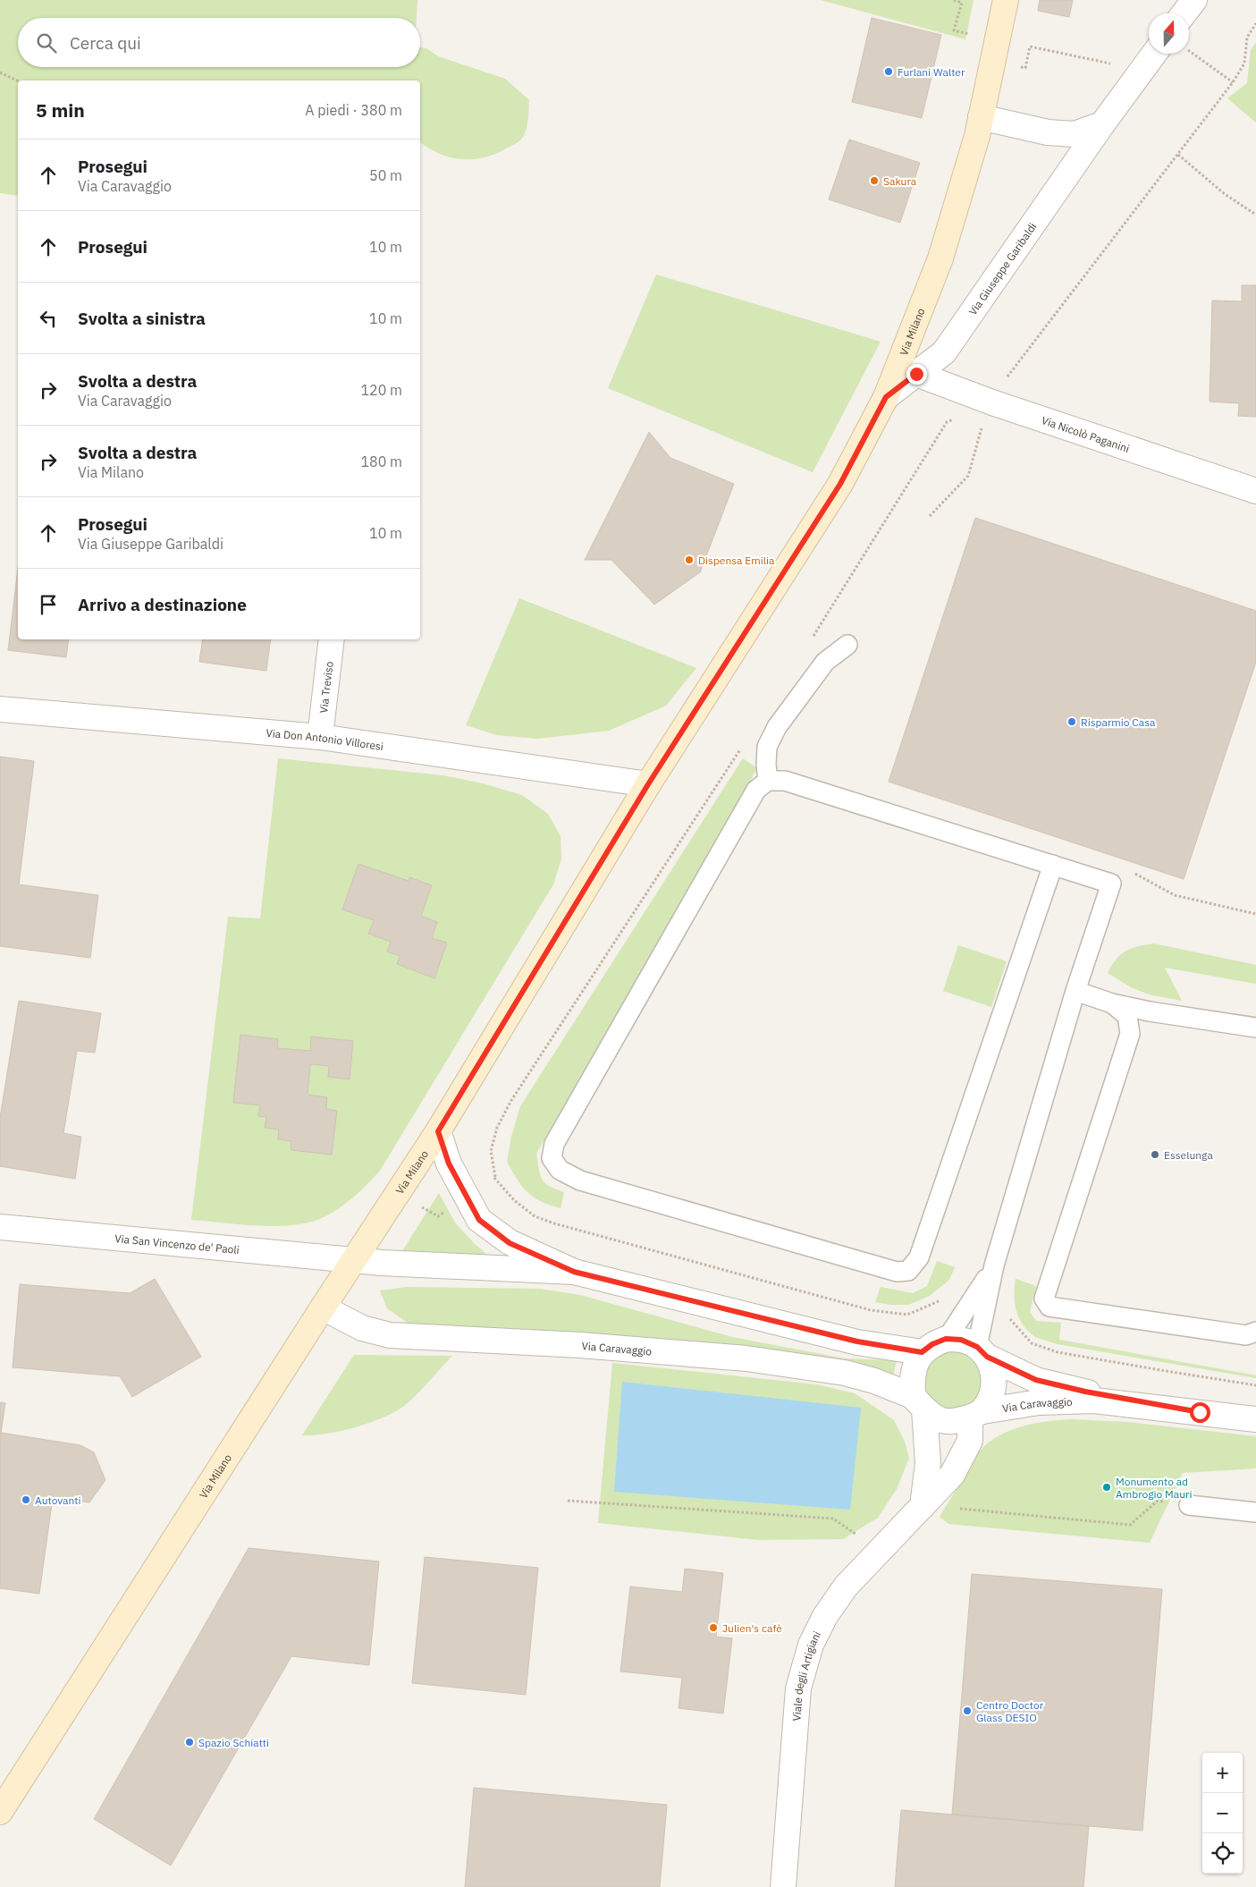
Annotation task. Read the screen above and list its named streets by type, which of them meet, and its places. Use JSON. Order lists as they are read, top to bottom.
{
  "streets": {
    "main road": ["Via Milano"],
    "street": [
      "Via Giuseppe Garibaldi",
      "Via Nicolò Paganini",
      "Via Treviso",
      "Via Don Antonio Villoresi",
      "Via San Vincenzo de' Paoli",
      "Via Caravaggio",
      "Viale degli Artigiani"
    ]
  },
  "crossings": [
    ["Via Giuseppe Garibaldi", "Via Milano"],
    ["Via Giuseppe Garibaldi", "Via Nicolò Paganini"],
    ["Via Milano", "Via Don Antonio Villoresi"],
    ["Via Milano", "Via San Vincenzo de' Paoli"],
    ["Via Milano", "Via Caravaggio"],
    ["Via Treviso", "Via Don Antonio Villoresi"],
    ["Via Caravaggio", "Viale degli Artigiani"]
  ],
  "places": [
    "Furlani Walter",
    "Sakura",
    "Dispensa Emilia",
    "Risparmio Casa",
    "Esselunga",
    "Monumento ad Ambrogio Mauri",
    "Autovanti",
    "Julien's cafè",
    "Centro Doctor Glass DESIO",
    "Spazio Schiatti"
  ],
  "north": "top",
  "page": {
    "search": "Cerca qui",
    "heading": ["5 min", "A piedi · 380 m"],
    "list": [
      ["Prosegui", "Via Caravaggio", "50 m"],
      ["Prosegui", "10 m"],
      ["Svolta a sinistra", "10 m"],
      ["Svolta a destra", "Via Caravaggio", "120 m"],
      ["Svolta a destra", "Via Milano", "180 m"],
      ["Prosegui", "Via Giuseppe Garibaldi", "10 m"],
      "Arrivo a destinazione"
    ],
    "map_buttons": ["+", "−"]
  }
}
